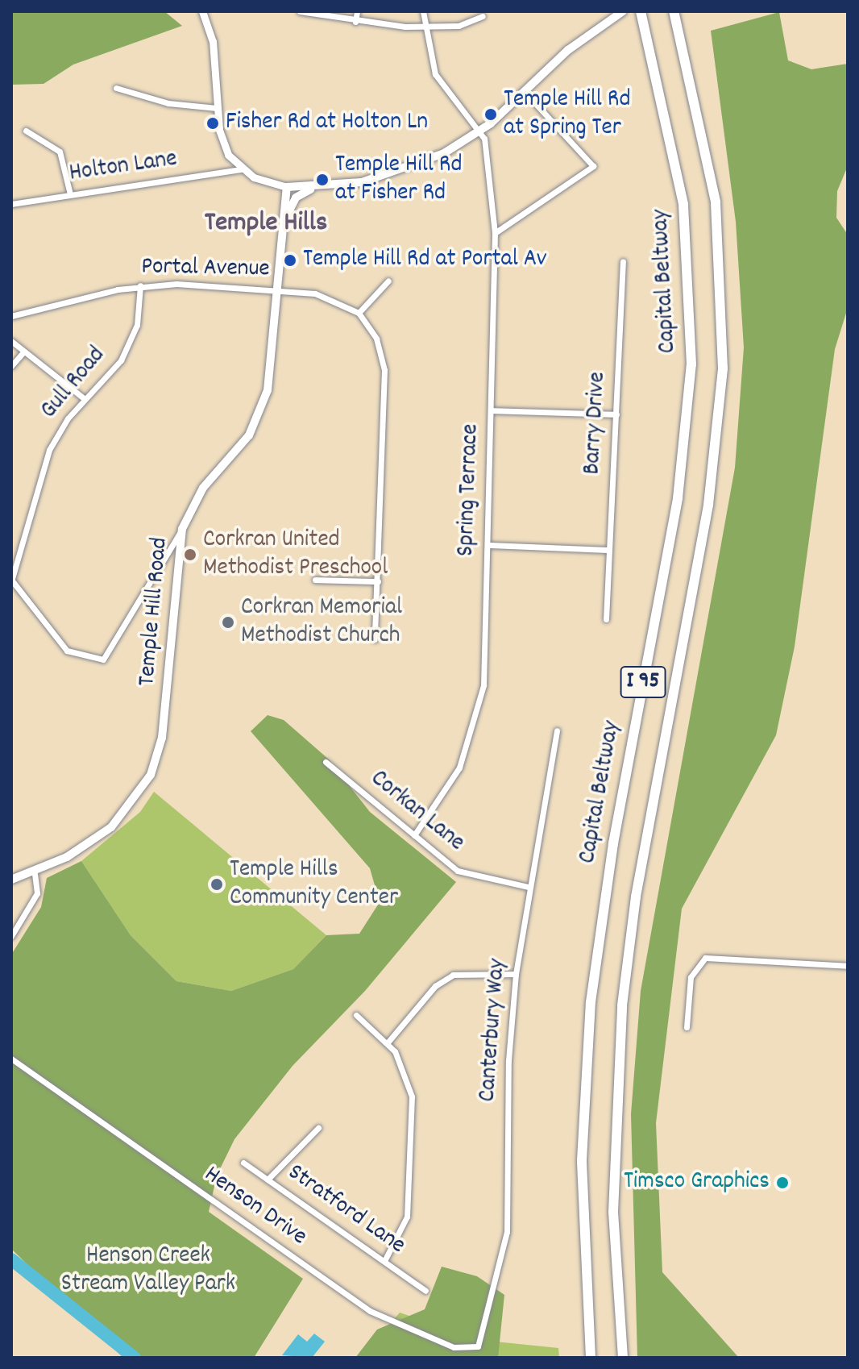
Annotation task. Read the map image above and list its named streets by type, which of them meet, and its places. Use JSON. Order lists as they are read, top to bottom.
{
  "streets": {
    "highway": ["Capital Beltway", "I 95"],
    "main road": ["Temple Hill Road"],
    "street": [
      "Holton Lane",
      "Portal Avenue",
      "Gull Road",
      "Barry Drive",
      "Spring Terrace",
      "Corkan Lane",
      "Canterbury Way",
      "Henson Drive",
      "Stratford Lane"
    ]
  },
  "crossings": [
    ["Portal Avenue", "Gull Road"],
    ["Portal Avenue", "Temple Hill Road"],
    ["Spring Terrace", "Corkan Lane"],
    ["Corkan Lane", "Canterbury Way"],
    ["Canterbury Way", "Henson Drive"]
  ],
  "districts": ["Temple Hills"],
  "parks": ["Henson Creek Stream Valley Park"],
  "places": [
    "Temple Hill Rd at Spring Ter",
    "Fisher Rd at Holton Ln",
    "Temple Hill Rd at Fisher Rd",
    "Temple Hill Rd at Portal Av",
    "Corkran United Methodist Preschool",
    "Corkran Memorial Methodist Church",
    "Temple Hills Community Center",
    "Timsco Graphics"
  ]
}
